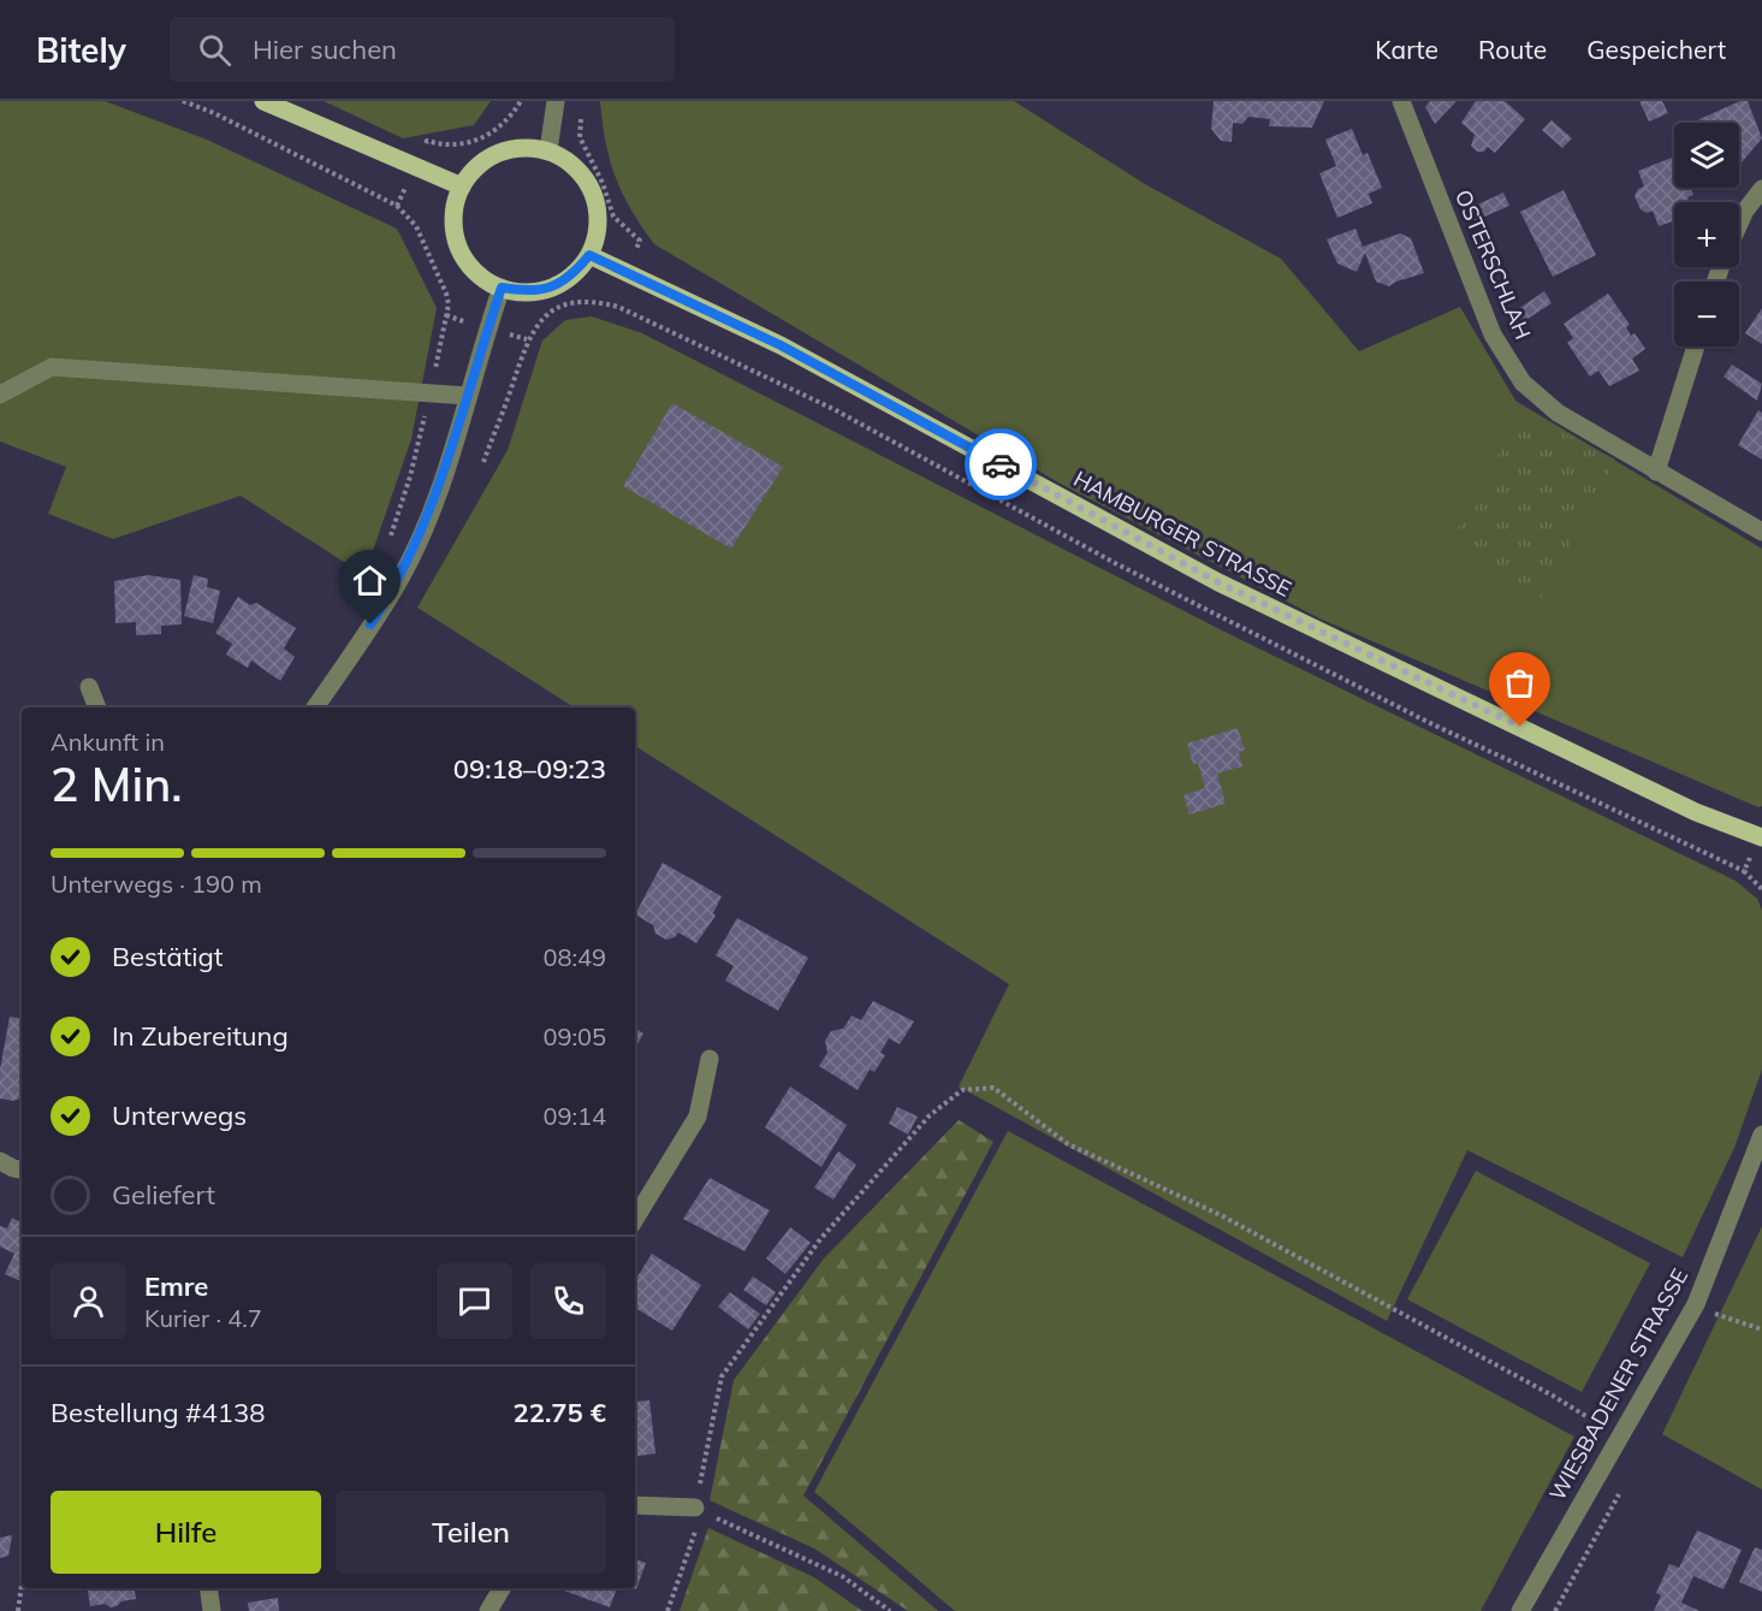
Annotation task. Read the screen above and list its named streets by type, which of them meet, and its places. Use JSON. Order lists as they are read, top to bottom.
{
  "streets": {
    "main road": ["HAMBURGER STRASSE"],
    "street": ["OSTERSCHLAH", "WIESBADENER STRASSE"]
  },
  "page": {
    "header": "Bitely",
    "search": "Hier suchen",
    "nav": ["Karte", "Route", "Gespeichert"],
    "map_buttons": ["+", "−"],
    "heading": ["2 Min.", "Ankunft in", "09:18–09:23"],
    "panel": [
      "Emre",
      "Kurier · 4.7",
      "Bestellung #4138",
      "22.75 €"
    ],
    "bar": "Unterwegs · 190 m",
    "list": [
      ["Bestätigt", "08:49"],
      ["In Zubereitung", "09:05"],
      ["Unterwegs", "09:14"],
      "Geliefert"
    ],
    "buttons": ["Hilfe", "Teilen"]
  }
}
